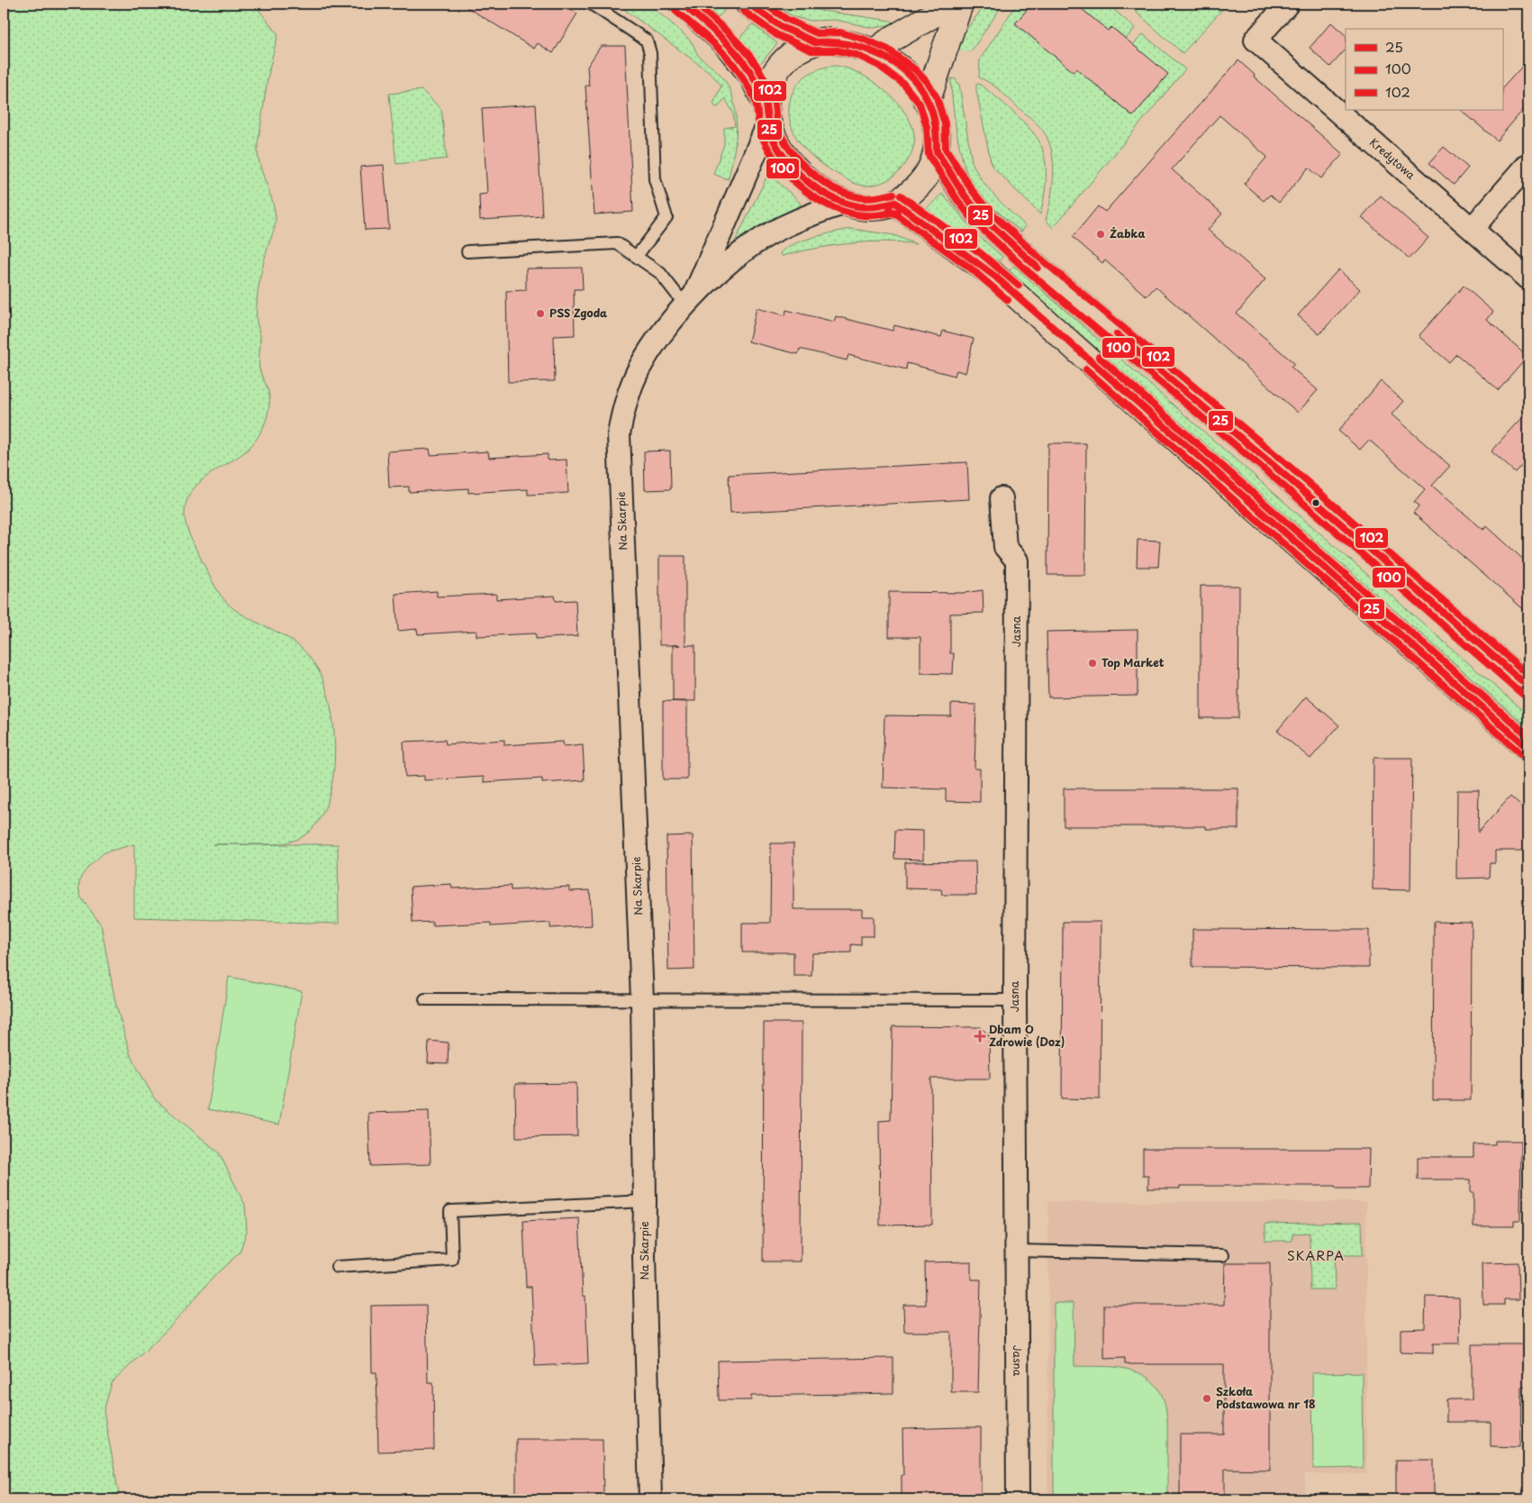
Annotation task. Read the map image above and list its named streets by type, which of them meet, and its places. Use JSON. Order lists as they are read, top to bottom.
{
  "streets": {
    "street": ["Kredytowa", "Na Skarpie", "Jasna"]
  },
  "districts": ["SKARPA"],
  "places": {
    "other": [
      "Żabka",
      "PSS Zgoda",
      "Top Market",
      "Szkoła Podstawowa nr 18"
    ],
    "health": ["Dbam O Zdrowie (Doz)"]
  },
  "lines": ["transit line 25", "transit line 102", "transit line 100"],
  "legend": ["25", "100", "102"]
}
